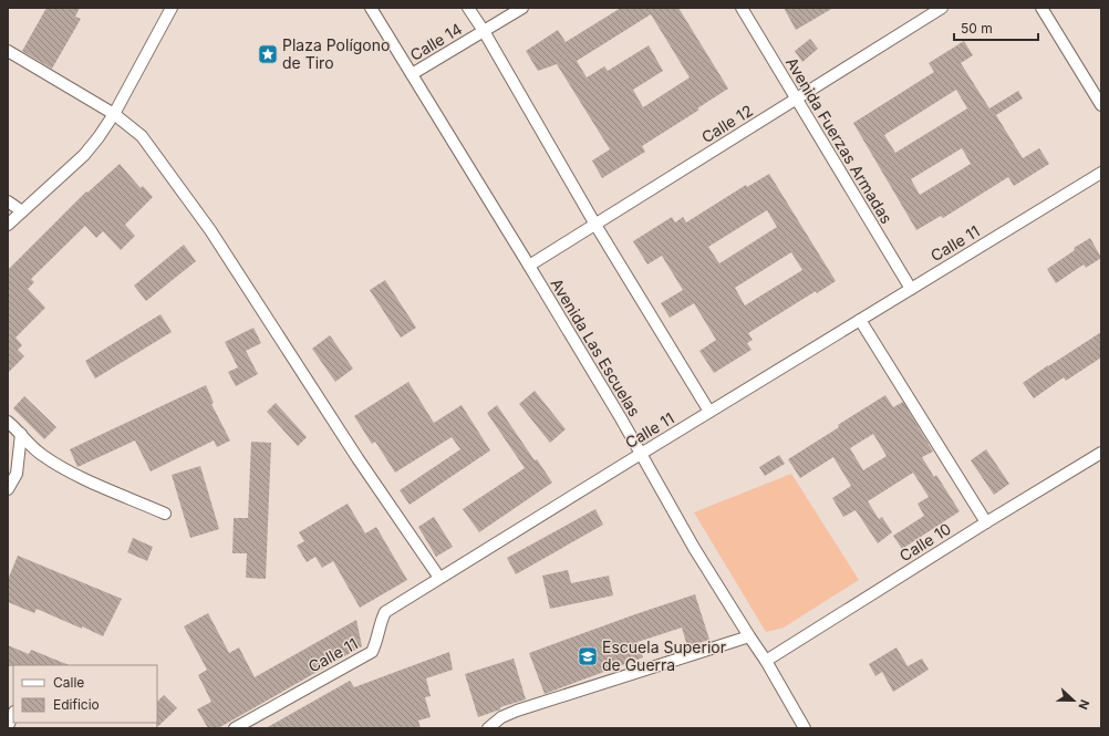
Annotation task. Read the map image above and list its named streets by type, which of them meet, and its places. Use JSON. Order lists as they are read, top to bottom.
{
  "streets": {
    "street": [
      "Calle 14",
      "Calle 12",
      "Avenida Fuerzas Armadas",
      "Calle 11",
      "Avenida Las Escuelas",
      "Calle 10"
    ]
  },
  "crossings": [
    ["Calle 14", "Avenida Las Escuelas"],
    ["Calle 12", "Avenida Fuerzas Armadas"],
    ["Calle 12", "Avenida Las Escuelas"],
    ["Avenida Fuerzas Armadas", "Calle 11"],
    ["Calle 11", "Avenida Las Escuelas"],
    ["Avenida Las Escuelas", "Calle 10"]
  ],
  "places": {
    "place": ["Plaza Polígono de Tiro"],
    "school or university": ["Escuela Superior de Guerra"]
  },
  "legend": ["Calle", "Edificio"],
  "scale_bar": "50 m",
  "north": "right"
}
